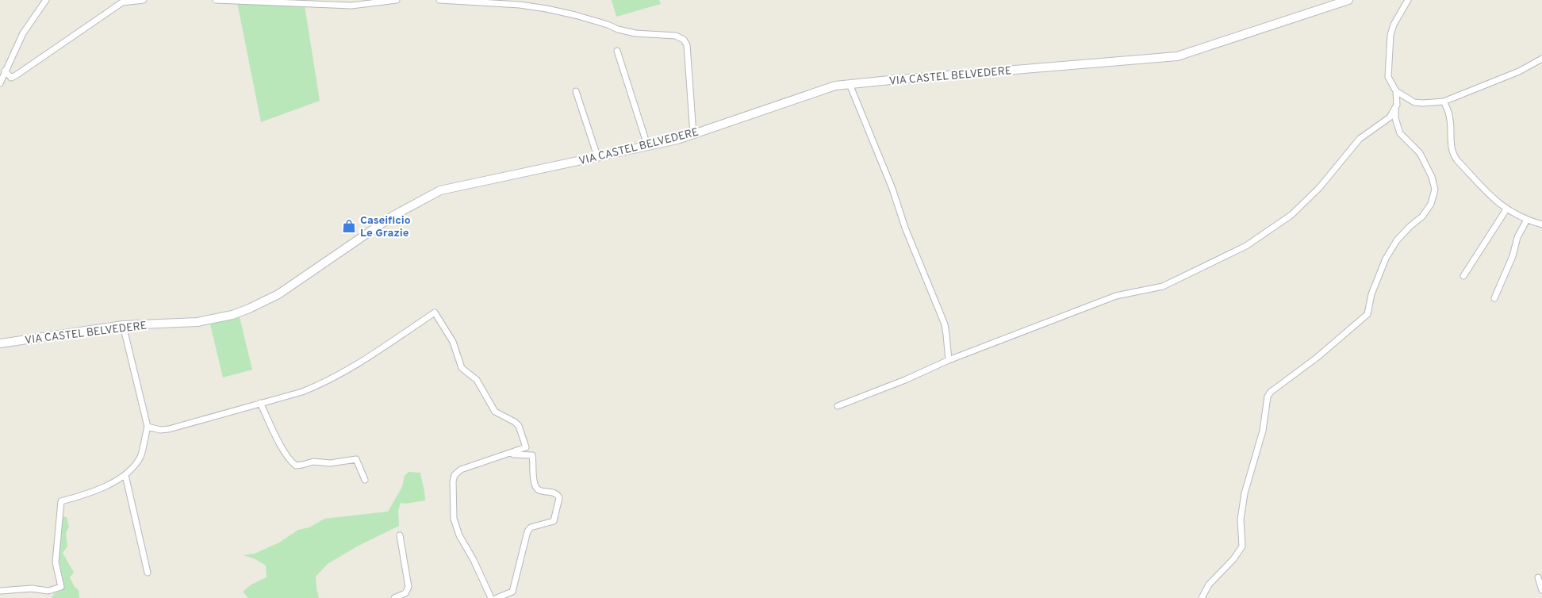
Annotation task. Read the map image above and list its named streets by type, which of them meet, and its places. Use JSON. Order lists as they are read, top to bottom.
{
  "streets": {
    "street": ["VIA CASTEL BELVEDERE"]
  },
  "places": {
    "shop": ["Caseificio Le Grazie"]
  }
}
